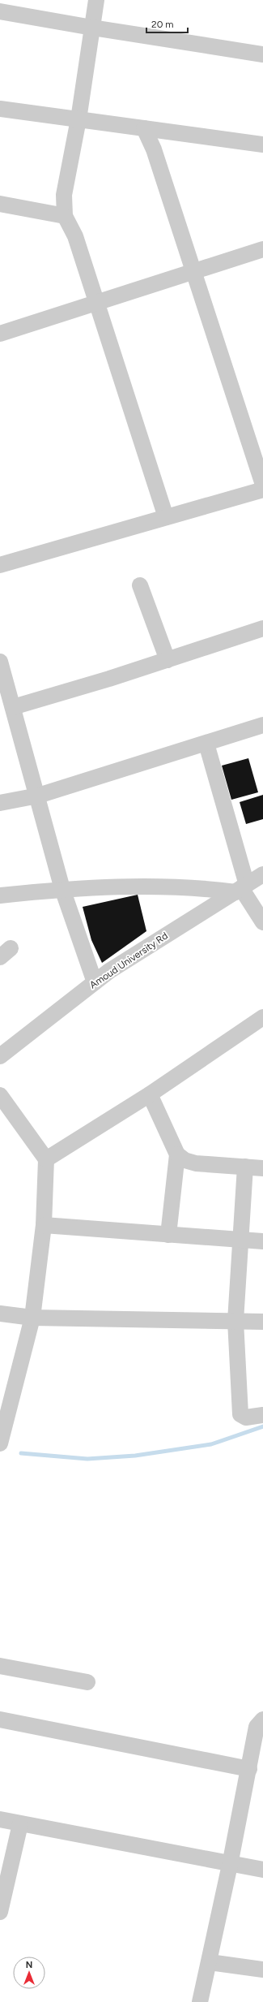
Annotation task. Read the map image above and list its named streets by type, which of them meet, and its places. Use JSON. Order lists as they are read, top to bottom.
{
  "streets": {
    "street": ["Amoud University Rd"]
  },
  "scale_bar": "20 m",
  "north": "top"
}
